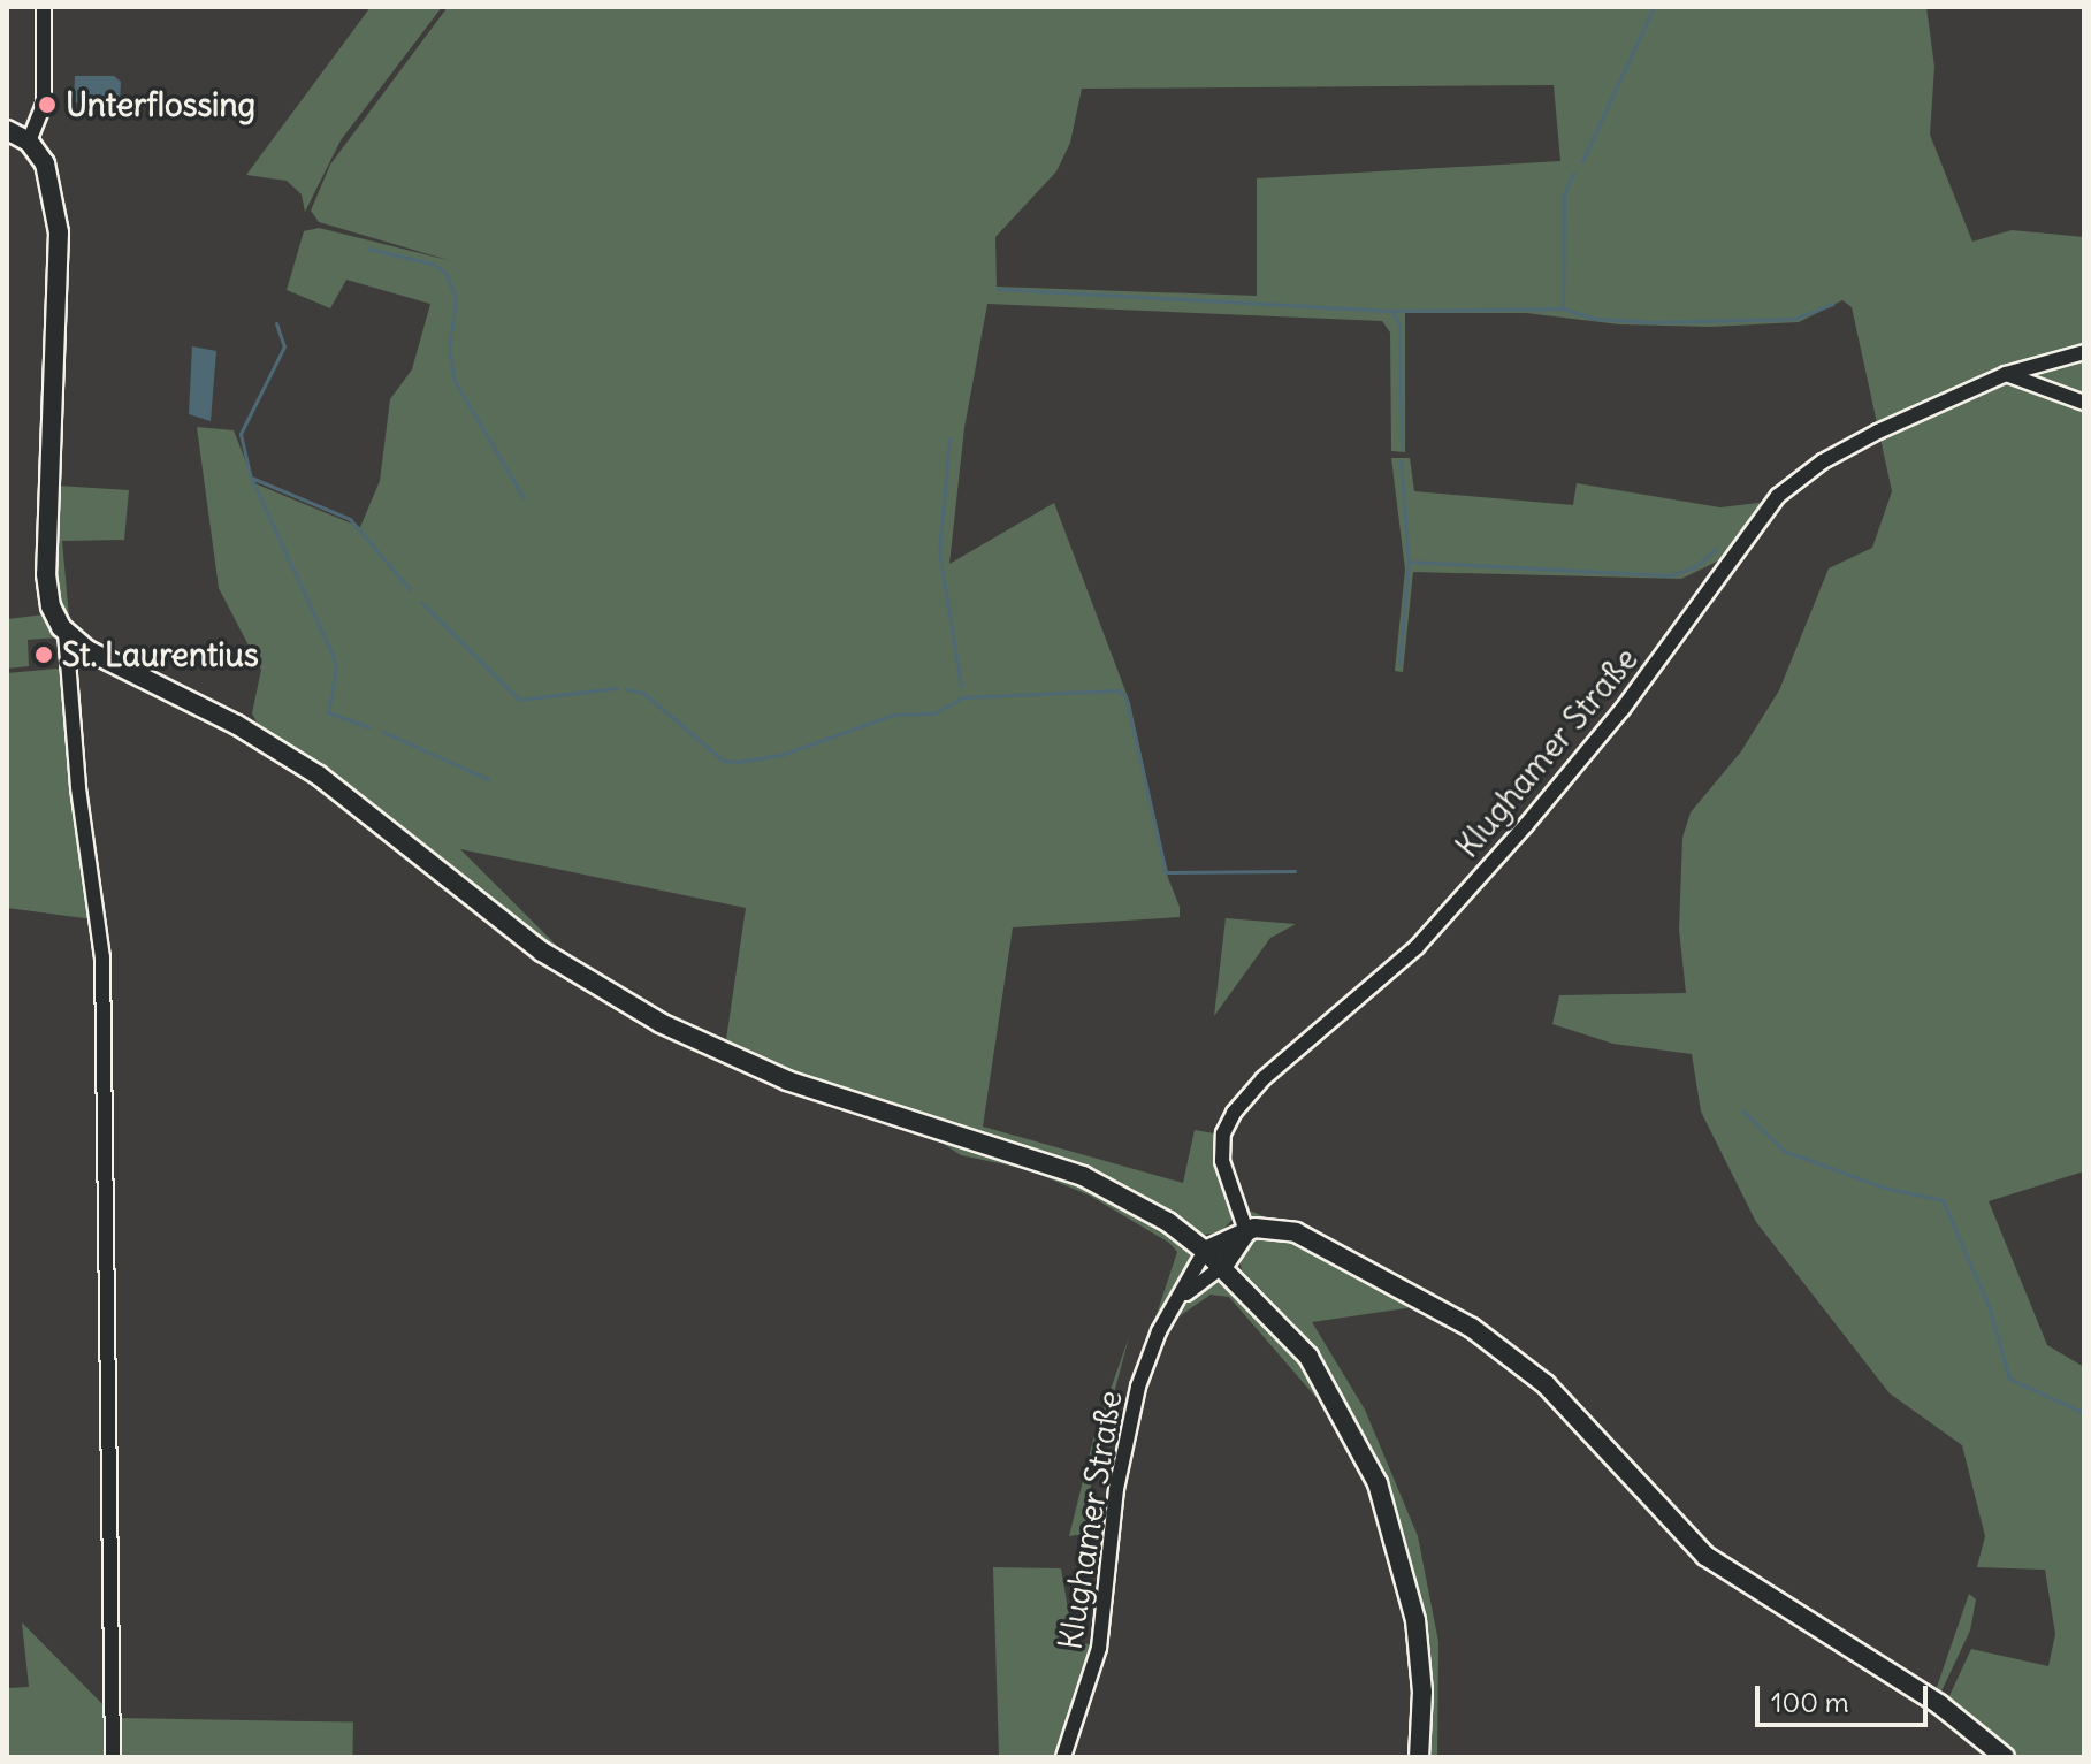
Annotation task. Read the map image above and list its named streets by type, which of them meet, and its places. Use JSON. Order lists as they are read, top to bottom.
{
  "streets": {
    "street": ["Klughamer Straße"]
  },
  "places": ["Unterflossing", "St. Laurentius"],
  "scale_bar": "100 m"
}
